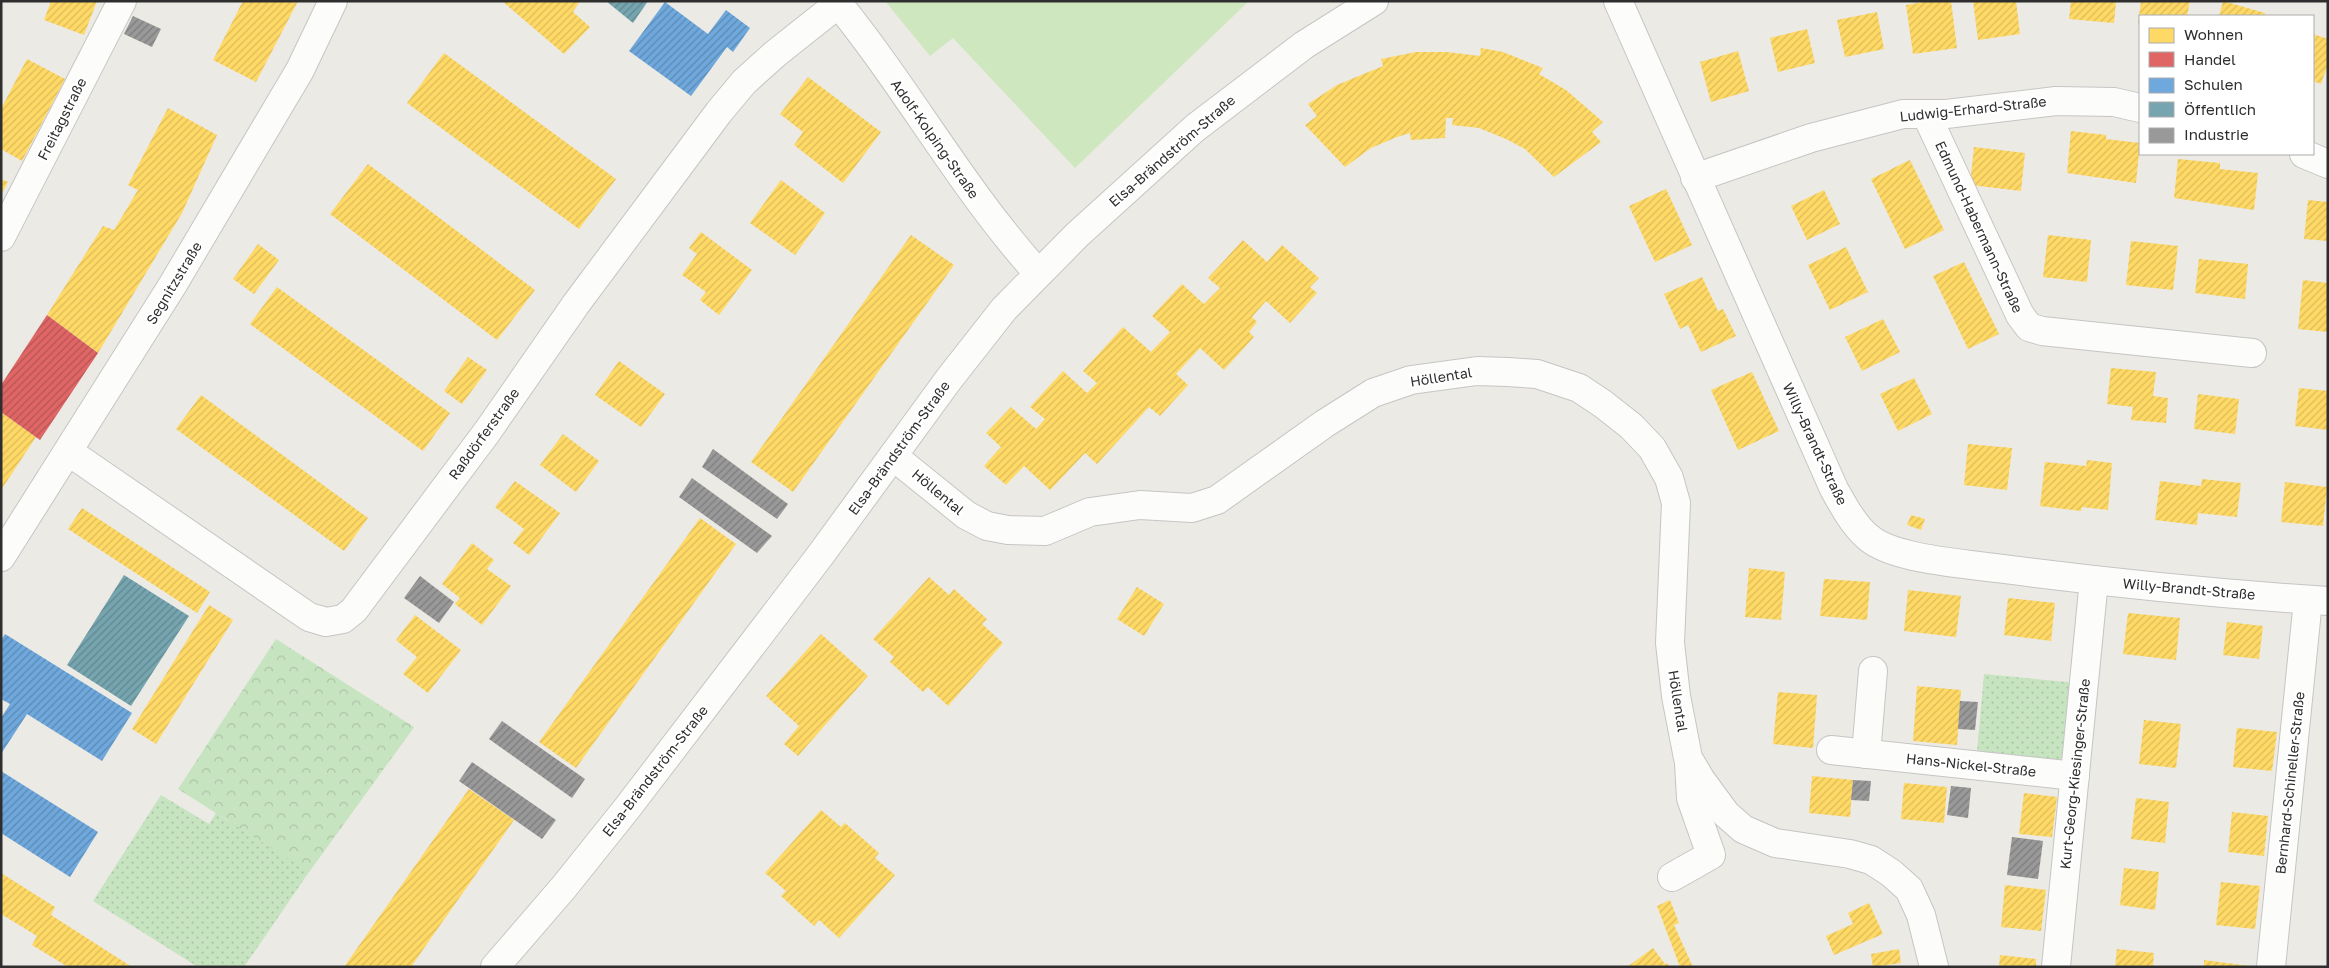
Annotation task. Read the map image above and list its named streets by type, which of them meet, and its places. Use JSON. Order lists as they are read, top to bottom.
{
  "streets": {
    "street": [
      "Ludwig-Erhard-Straße",
      "Freitagstraße",
      "Adolf-Kolping-Straße",
      "Elsa-Brändström-Straße",
      "Edmund-Habermann-Straße",
      "Segnitzstraße",
      "Höllental",
      "Raßdörferstraße",
      "Willy-Brandt-Straße",
      "Hans-Nickel-Straße",
      "Kurt-Georg-Kiesinger-Straße",
      "Bernhard-Schineller-Straße"
    ]
  },
  "crossings": [
    ["Ludwig-Erhard-Straße", "Edmund-Habermann-Straße"],
    ["Ludwig-Erhard-Straße", "Willy-Brandt-Straße"],
    ["Adolf-Kolping-Straße", "Elsa-Brändström-Straße"],
    ["Adolf-Kolping-Straße", "Raßdörferstraße"],
    ["Elsa-Brändström-Straße", "Höllental"],
    ["Segnitzstraße", "Raßdörferstraße"],
    ["Willy-Brandt-Straße", "Kurt-Georg-Kiesinger-Straße"],
    ["Willy-Brandt-Straße", "Bernhard-Schineller-Straße"],
    ["Hans-Nickel-Straße", "Kurt-Georg-Kiesinger-Straße"]
  ],
  "legend": [
    "Wohnen",
    "Handel",
    "Schulen",
    "Öffentlich",
    "Industrie"
  ]
}
